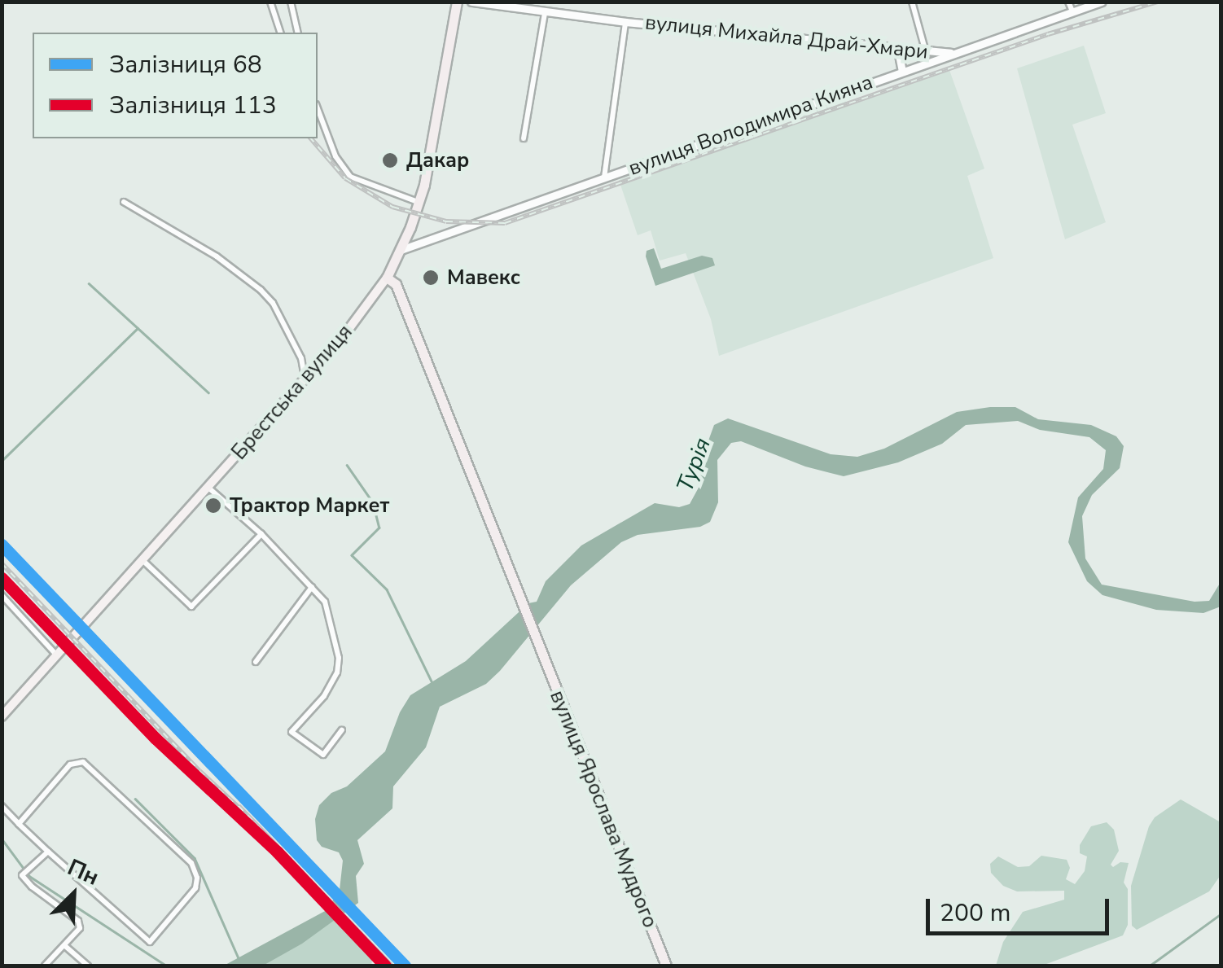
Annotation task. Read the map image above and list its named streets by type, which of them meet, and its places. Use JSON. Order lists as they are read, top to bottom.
{
  "streets": {
    "highway": ["Брестська вулиця", "вулиця Ярослава Мудрого"],
    "main road": ["вулиця Михайла Драй-Хмари", "вулиця Володимира Кияна"]
  },
  "crossings": [
    ["вулиця Михайла Драй-Хмари", "вулиця Володимира Кияна"],
    ["вулиця Володимира Кияна", "Брестська вулиця"],
    ["Брестська вулиця", "вулиця Ярослава Мудрого"]
  ],
  "water": ["Турія"],
  "places": ["Дакар", "Мавекс", "Трактор Маркет"],
  "lines": ["rail line 68", "rail line 113"],
  "legend": ["Залізниця 68", "Залізниця 113"],
  "scale_bar": "200 m",
  "north": "top right"
}
